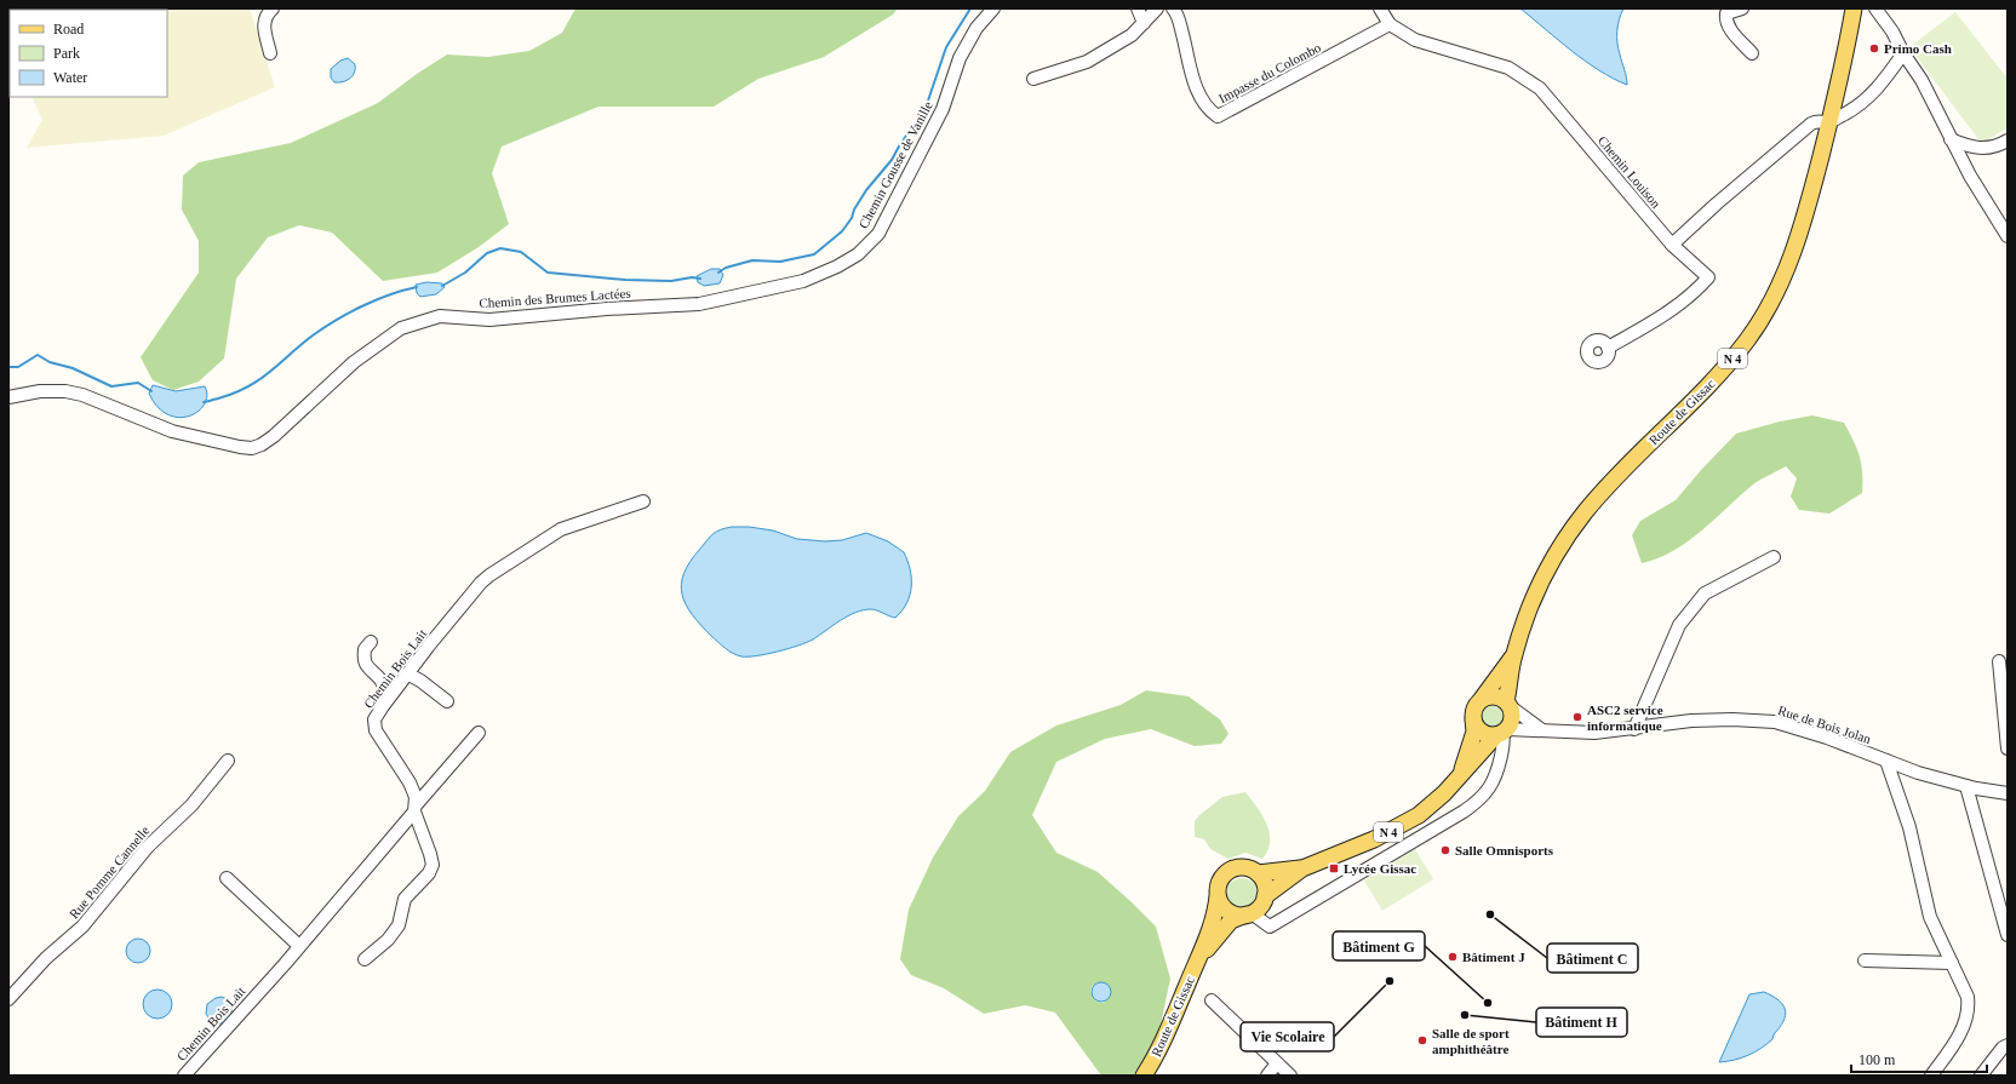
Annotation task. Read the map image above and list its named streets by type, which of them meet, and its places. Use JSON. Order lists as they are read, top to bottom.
{
  "streets": {
    "main road": ["N 4", "Route de Gissac"],
    "street": [
      "Impasse du Colombo",
      "Chemin Gousse de Vanille",
      "Chemin Louison",
      "Chemin des Brumes Lactées",
      "Chemin Bois Lait",
      "Rue de Bois Jolan",
      "Rue Pomme Cannelle"
    ]
  },
  "crossings": [
    ["Impasse du Colombo", "Chemin Louison"],
    ["Chemin Gousse de Vanille", "Chemin des Brumes Lactées"],
    ["N 4", "Route de Gissac"],
    ["N 4", "Rue de Bois Jolan"],
    ["Route de Gissac", "Rue de Bois Jolan"]
  ],
  "places": {
    "other": [
      "Primo Cash",
      "ASC2 service informatique",
      "Salle Omnisports",
      "Bâtiment C",
      "Bâtiment J",
      "Vie Scolaire",
      "Bâtiment G",
      "Bâtiment H",
      "Salle de sport amphithéâtre"
    ],
    "transit": ["Lycée Gissac"]
  },
  "legend": ["Road", "Park", "Water"],
  "scale_bar": "100 m"
}
